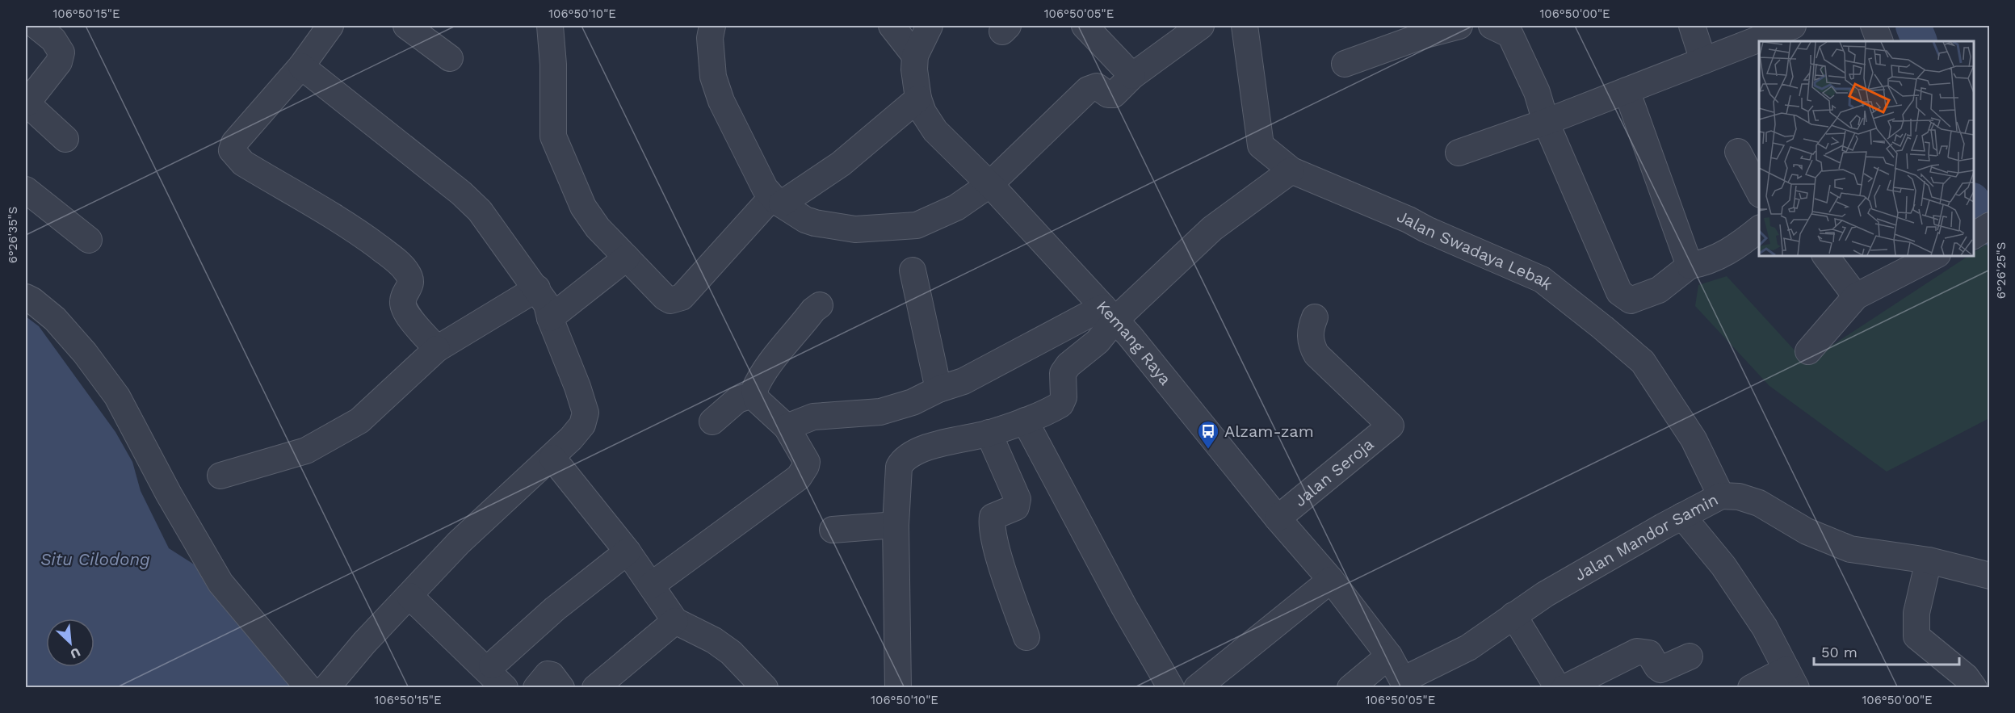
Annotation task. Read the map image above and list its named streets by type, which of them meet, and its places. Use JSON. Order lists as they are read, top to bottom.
{
  "streets": {
    "street": [
      "Jalan Swadaya Lebak",
      "Kemang Raya",
      "Jalan Seroja",
      "Jalan Mandor Samin"
    ]
  },
  "crossings": [
    ["Jalan Swadaya Lebak", "Jalan Mandor Samin"],
    ["Kemang Raya", "Jalan Seroja"],
    ["Kemang Raya", "Jalan Mandor Samin"]
  ],
  "water": ["Situ Cilodong"],
  "places": {
    "bus stop": ["Alzam-zam"]
  },
  "scale_bar": "50 m",
  "north": "bottom right",
  "coordinates": [
    "106°50'15\"E",
    "106°50'10\"E",
    "106°50'05\"E",
    "106°50'00\"E",
    "6°26'35\"S",
    "6°26'25\"S"
  ]
}
